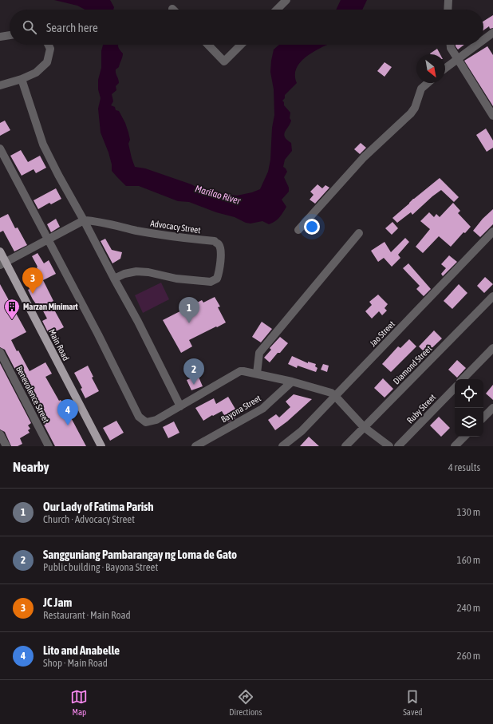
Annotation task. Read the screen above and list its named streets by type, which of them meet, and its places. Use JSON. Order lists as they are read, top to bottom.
{
  "streets": {
    "main road": ["Main Road"],
    "street": [
      "Advocacy Street",
      "Jao Street",
      "Diamond Street",
      "Benevolence Street",
      "Bayona Street",
      "Ruby Street"
    ]
  },
  "water": ["Marilao River"],
  "places": {
    "building": ["Marzan Minimart"]
  },
  "north": "bottom right",
  "page": {
    "search": "Search here",
    "pins": [
      "3",
      "1",
      "2",
      "4"
    ],
    "heading": ["Nearby", "4 results"],
    "list": [
      {
        "mark": "1",
        "name": "Our Lady of Fatima Parish",
        "note": "Church · Advocacy Street",
        "value": "130 m"
      },
      {
        "mark": "2",
        "name": "Sangguniang Pambarangay ng Loma de Gato",
        "note": "Public building · Bayona Street",
        "value": "160 m"
      },
      {
        "mark": "3",
        "name": "JC Jam",
        "note": "Restaurant · Main Road",
        "value": "240 m"
      },
      {
        "mark": "4",
        "name": "Lito and Anabelle",
        "note": "Shop · Main Road",
        "value": "260 m"
      }
    ],
    "nav": ["Map", "Directions", "Saved"]
  }
}
